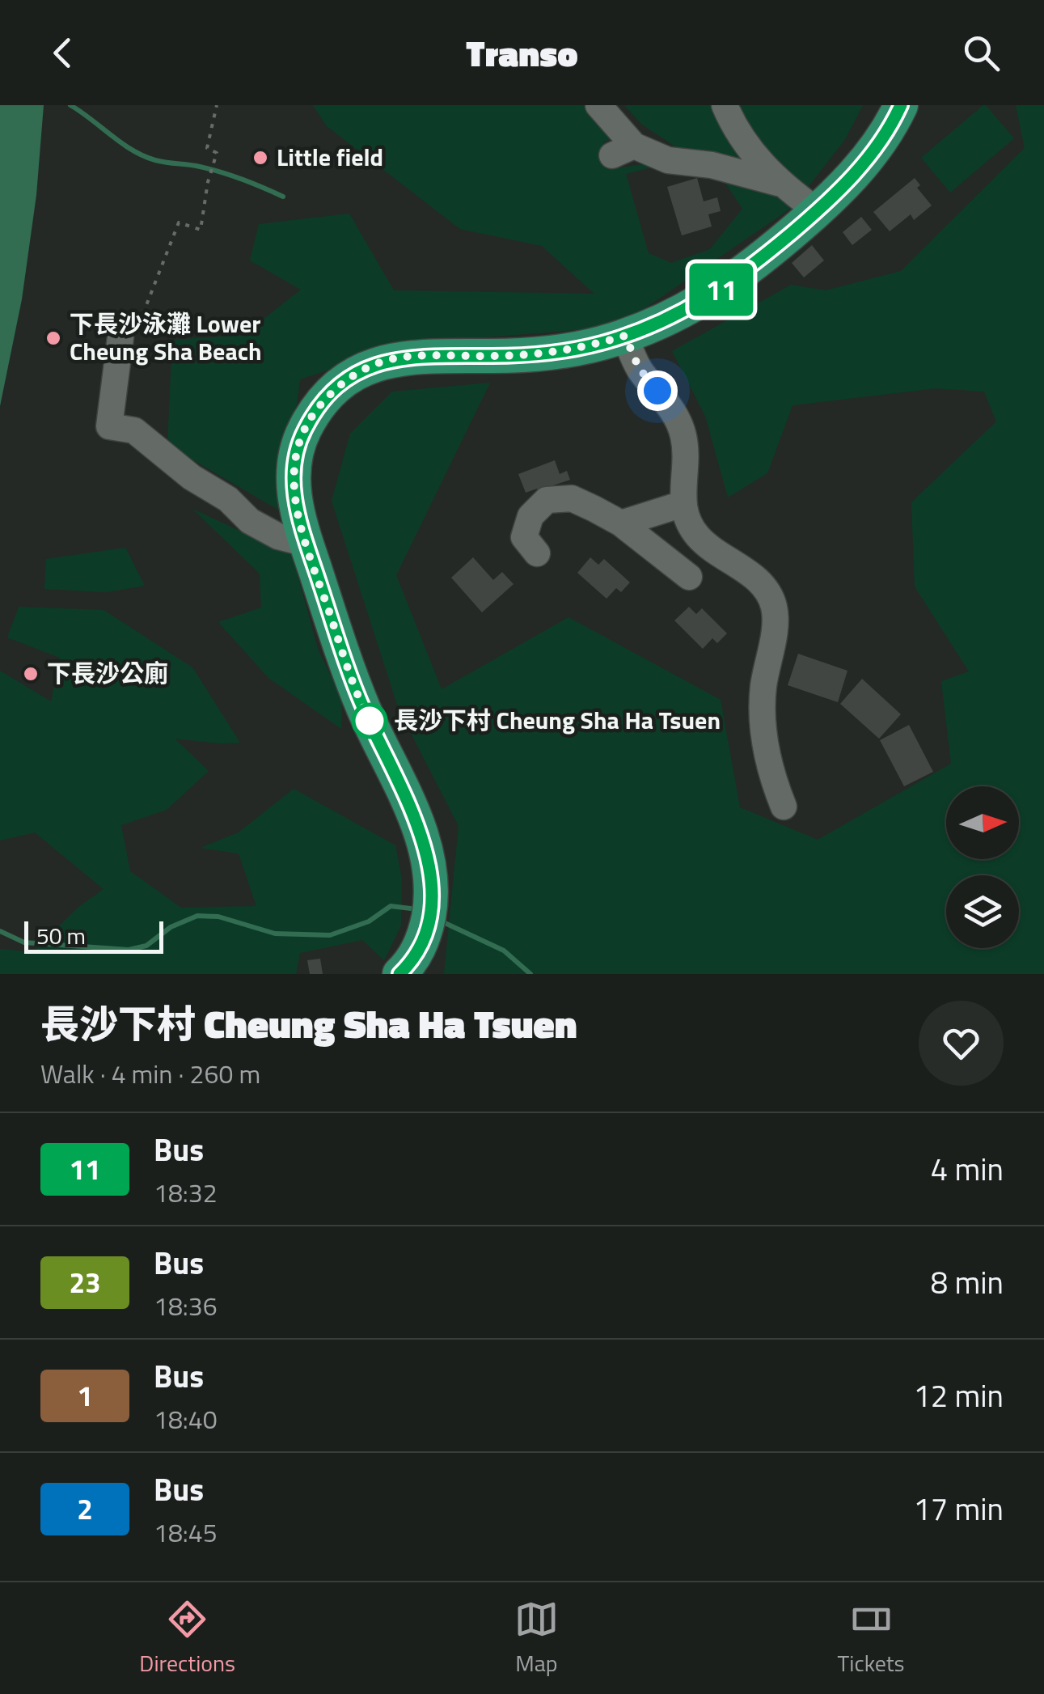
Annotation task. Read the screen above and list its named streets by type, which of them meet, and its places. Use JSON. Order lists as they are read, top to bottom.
{
  "places": [
    "Little field",
    "下長沙泳灘 Lower Cheung Sha Beach",
    "下長沙公廁",
    "長沙下村 Cheung Sha Ha Tsuen"
  ],
  "lines": ["bus line 11"],
  "scale_bar": "50 m",
  "north": "right",
  "page": {
    "header": "Transo",
    "on_map": "11",
    "scale": "50 m",
    "heading": ["長沙下村 Cheung Sha Ha Tsuen", "Walk · 4 min · 260 m"],
    "list": [
      {
        "mark": "11",
        "name": "Bus",
        "note": "18:32",
        "value": "4 min"
      },
      {
        "mark": "23",
        "name": "Bus",
        "note": "18:36",
        "value": "8 min"
      },
      {
        "mark": "1",
        "name": "Bus",
        "note": "18:40",
        "value": "12 min"
      },
      {
        "mark": "2",
        "name": "Bus",
        "note": "18:45",
        "value": "17 min"
      }
    ],
    "tabs": ["Directions", "Map", "Tickets"]
  }
}
